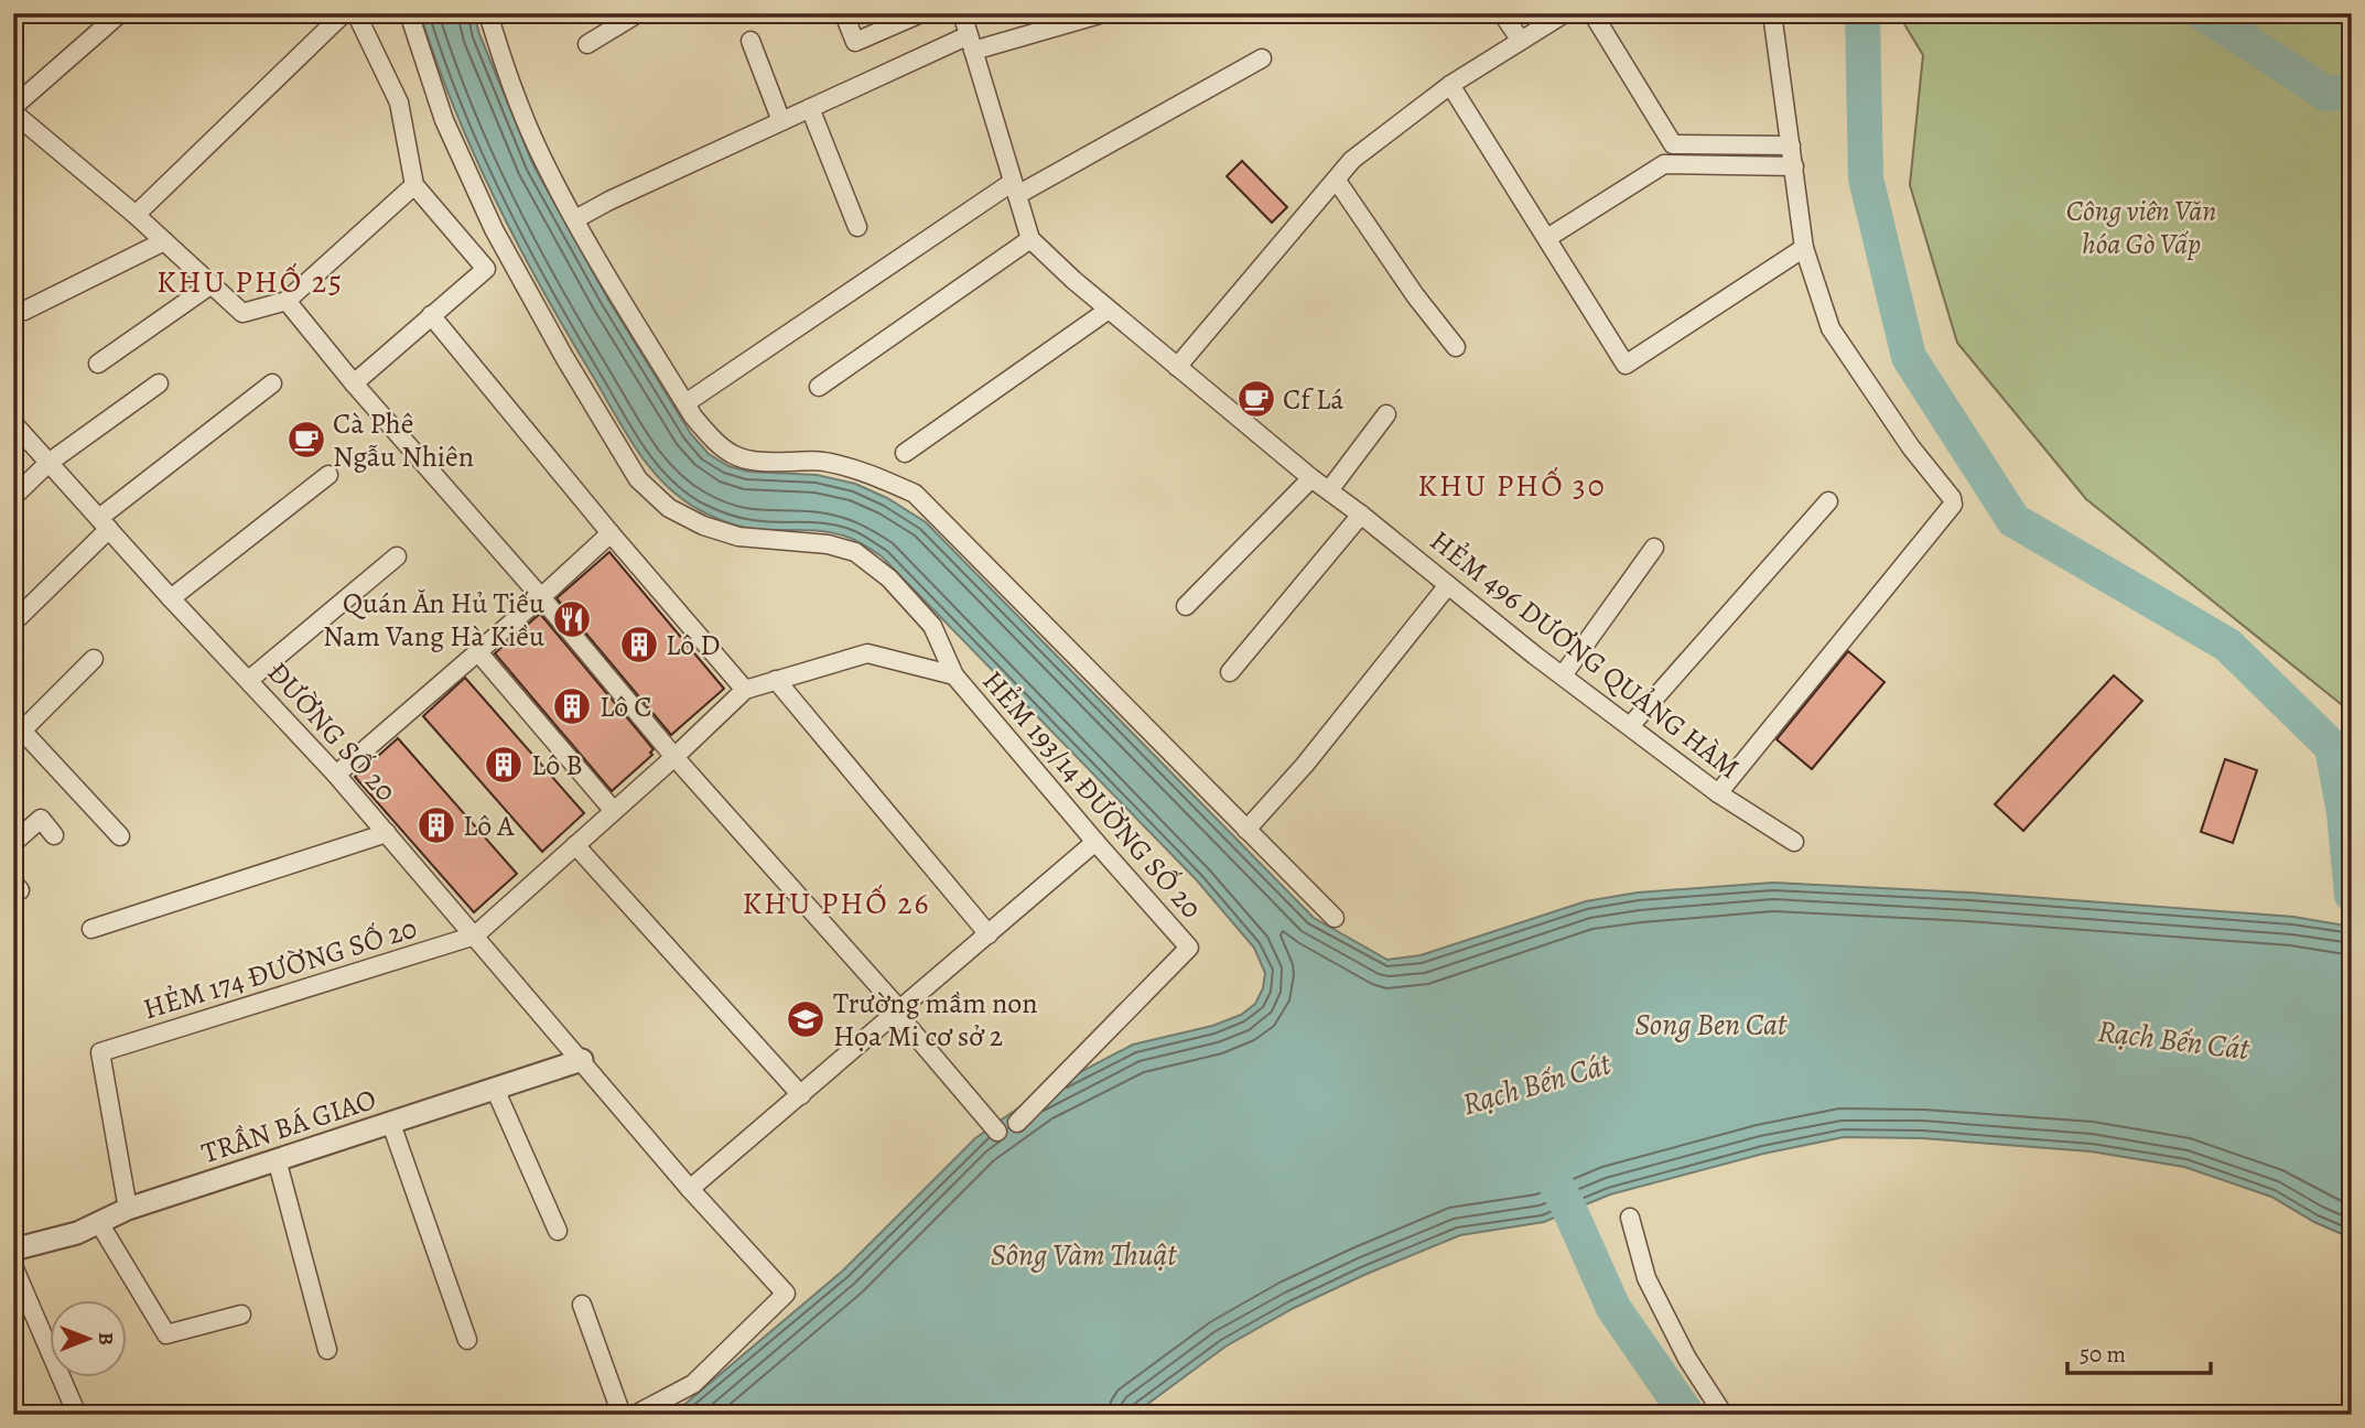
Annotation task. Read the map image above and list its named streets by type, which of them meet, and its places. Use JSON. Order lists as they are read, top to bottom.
{
  "streets": {
    "street": [
      "HẺM 496 DƯƠNG QUẢNG HÀM",
      "ĐƯỜNG SỐ 20",
      "HẺM 193/14 ĐƯỜNG SỐ 20",
      "HẺM 174 ĐƯỜNG SỐ 20",
      "TRẦN BÁ GIAO"
    ]
  },
  "crossings": [
    ["ĐƯỜNG SỐ 20", "HẺM 174 ĐƯỜNG SỐ 20"],
    ["ĐƯỜNG SỐ 20", "TRẦN BÁ GIAO"],
    ["HẺM 174 ĐƯỜNG SỐ 20", "TRẦN BÁ GIAO"]
  ],
  "districts": ["KHU PHỐ 25", "KHU PHỐ 30", "KHU PHỐ 26"],
  "water": ["Song Ben Cat", "Rạch Bến Cát", "Sông Vàm Thuật"],
  "parks": ["Công viên Văn hóa Gò Vấp"],
  "places": {
    "cafe": ["Cf Lá", "Cà Phê Ngẫu Nhiên"],
    "restaurant": ["Quán Ăn Hủ Tiếu Nam Vang Hà Kiều"],
    "building": [
      "Lô D",
      "Lô C",
      "Lô B",
      "Lô A"
    ],
    "school or university": ["Trường mầm non Họa Mi cơ sở 2"]
  },
  "scale_bar": "50 m",
  "north": "right"
}
